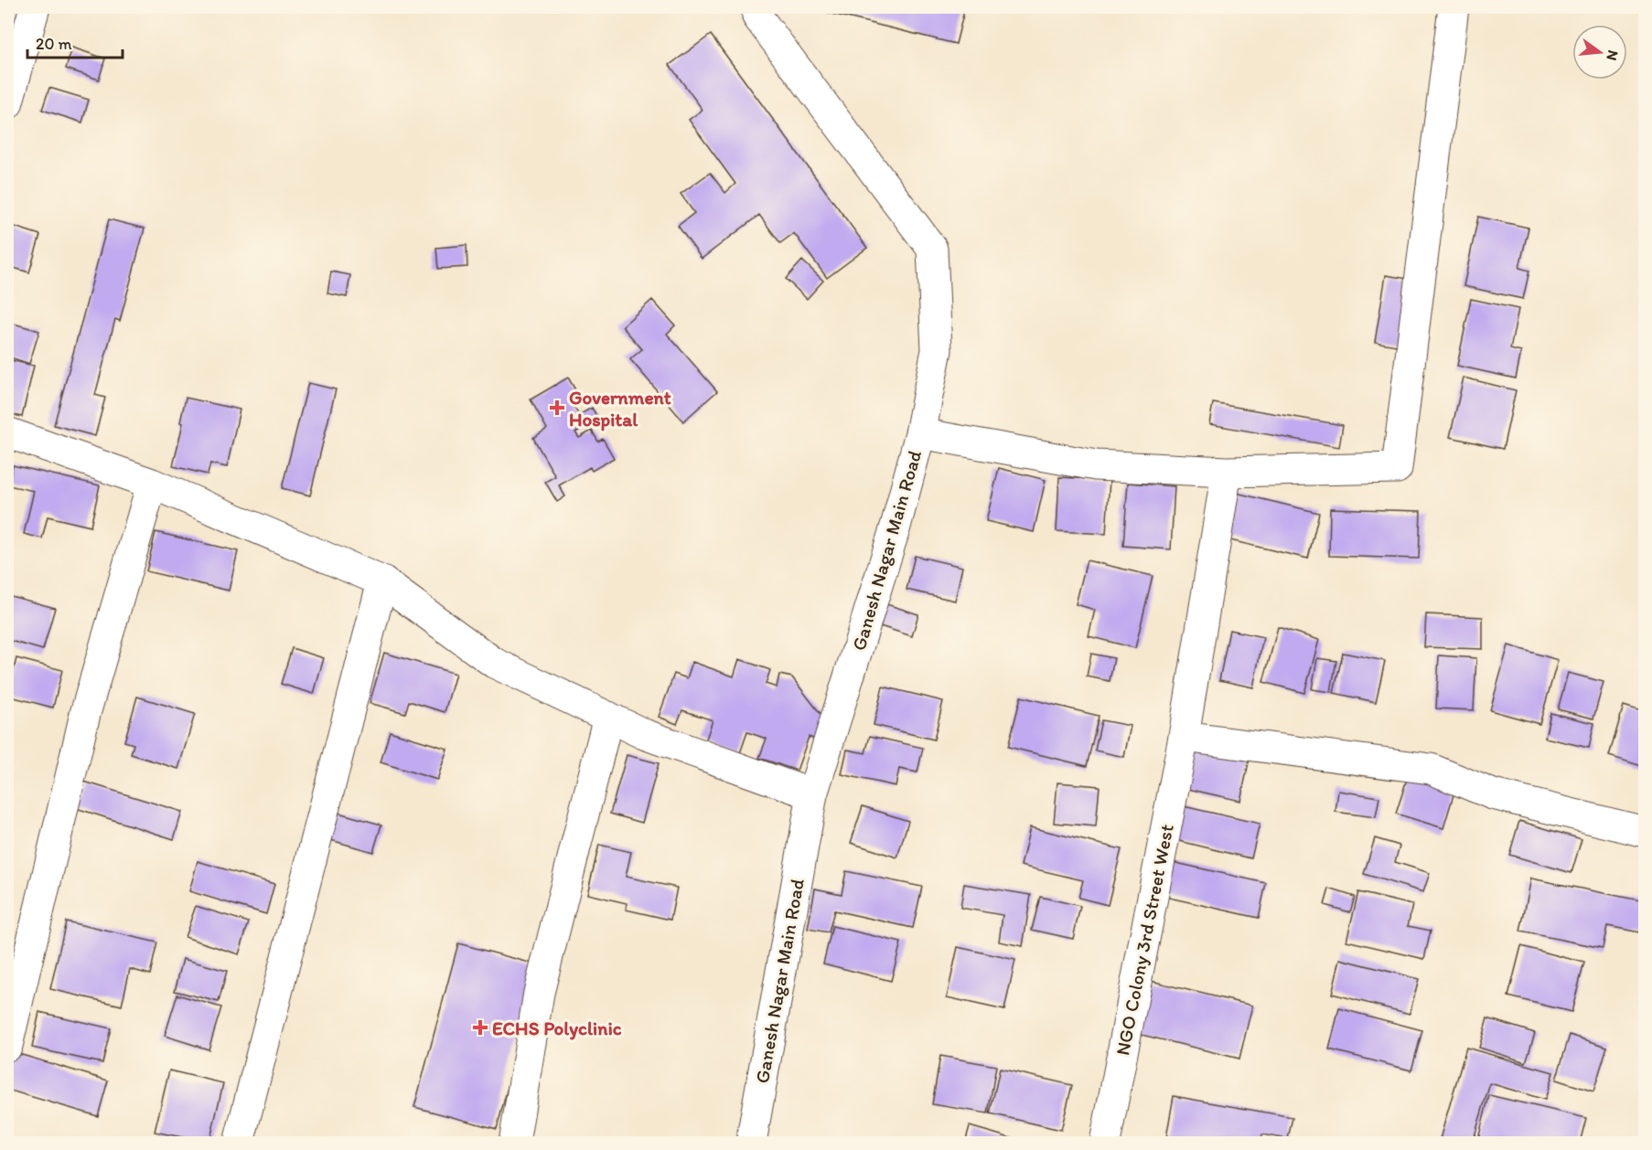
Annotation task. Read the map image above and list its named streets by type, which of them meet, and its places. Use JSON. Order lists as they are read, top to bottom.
{
  "streets": {
    "street": ["Ganesh Nagar Main Road", "NGO Colony 3rd Street West"]
  },
  "places": {
    "health": ["Government Hospital", "ECHS Polyclinic"]
  },
  "scale_bar": "20 m",
  "north": "right"
}
